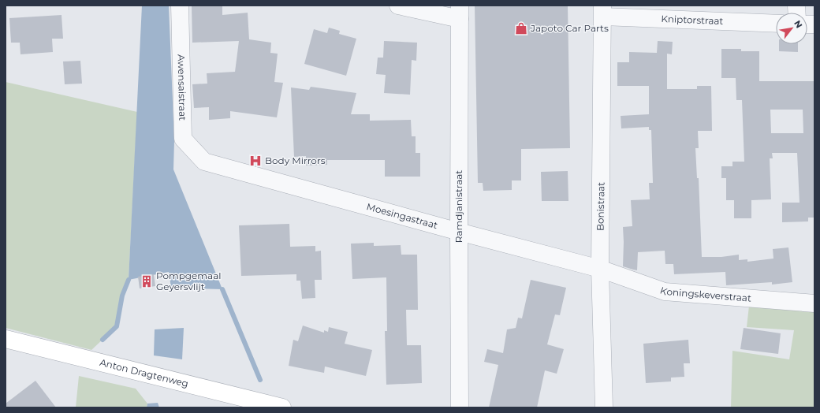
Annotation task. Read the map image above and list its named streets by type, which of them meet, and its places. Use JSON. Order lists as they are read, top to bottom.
{
  "streets": {
    "main road": ["Anton Dragtenweg"],
    "street": [
      "Kniptorstraat",
      "Awensaistraat",
      "Ramdjanistraat",
      "Bonistraat",
      "Moesingastraat",
      "Koningskeverstraat"
    ]
  },
  "crossings": [
    ["Kniptorstraat", "Bonistraat"],
    ["Awensaistraat", "Moesingastraat"],
    ["Ramdjanistraat", "Moesingastraat"],
    ["Bonistraat", "Moesingastraat"],
    ["Bonistraat", "Koningskeverstraat"],
    ["Moesingastraat", "Koningskeverstraat"]
  ],
  "places": {
    "shop": ["Japoto Car Parts"],
    "hospital": ["Body Mirrors"],
    "building": ["Pompgemaal Geyersvlijt"]
  },
  "north": "top right"
}
